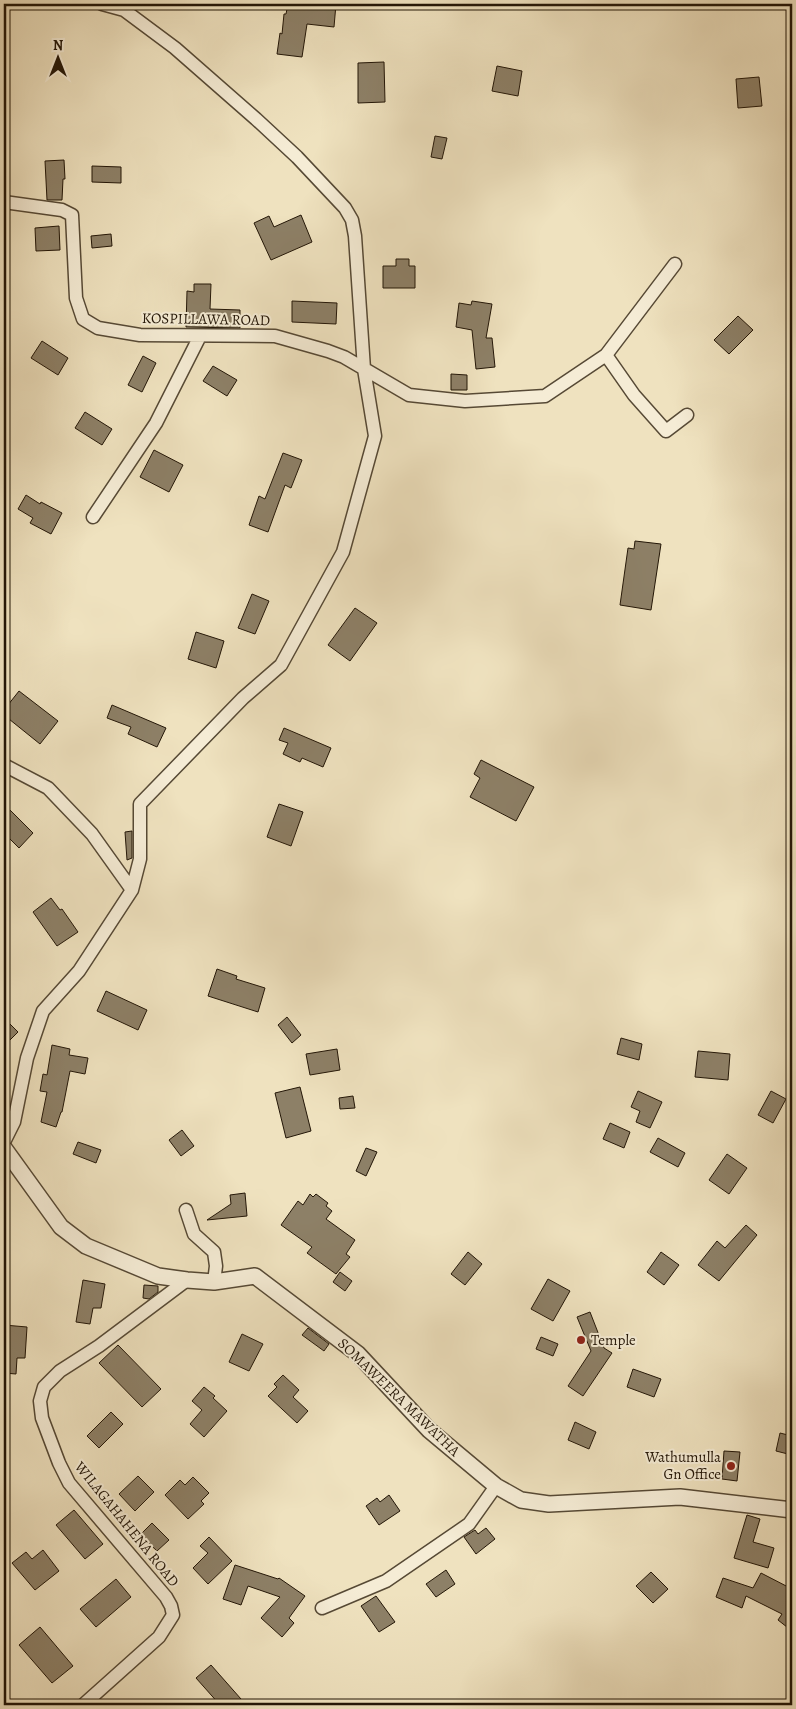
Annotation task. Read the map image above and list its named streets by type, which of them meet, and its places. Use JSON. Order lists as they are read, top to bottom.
{
  "streets": {
    "street": ["KOSPILLAWA ROAD", "SOMAWEERA MAWATHA", "WILAGAHAHENA ROAD"]
  },
  "crossings": [
    ["SOMAWEERA MAWATHA", "WILAGAHAHENA ROAD"]
  ],
  "places": ["Temple", "Wathumulla Gn Office"],
  "north": "top"
}
